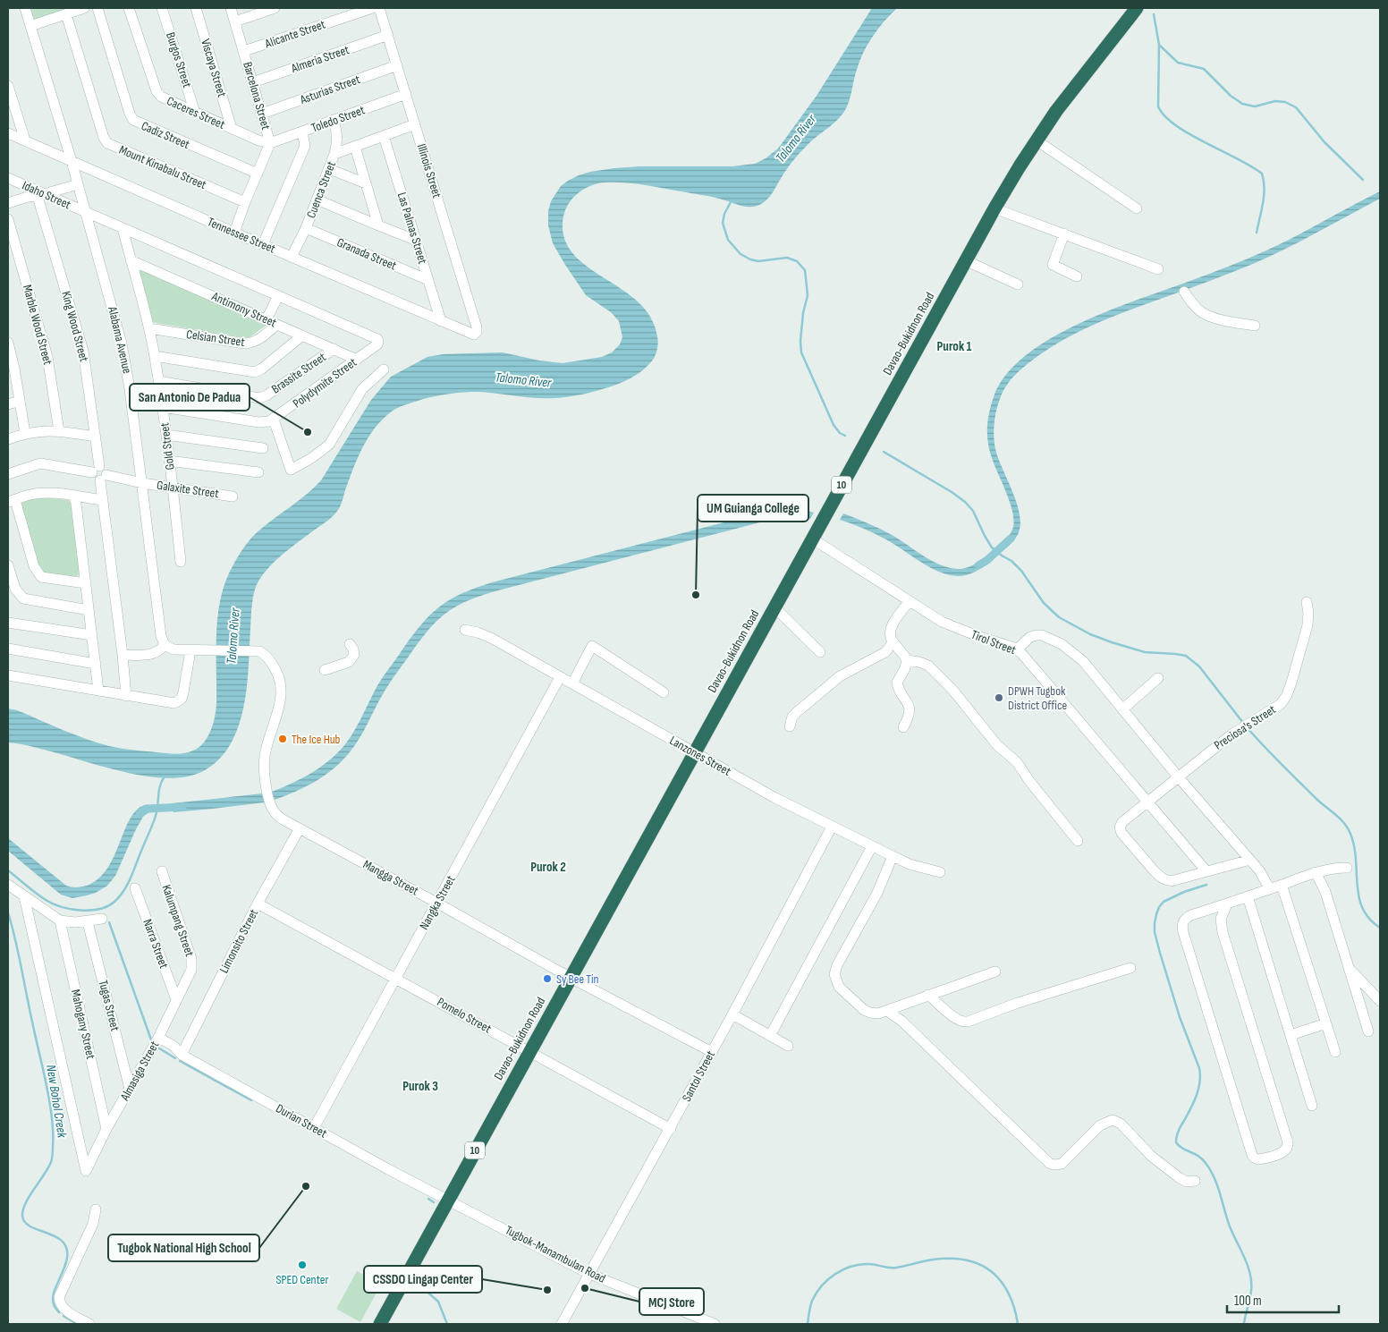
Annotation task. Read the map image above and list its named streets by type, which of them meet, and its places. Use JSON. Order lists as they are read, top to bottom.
{
  "streets": {
    "highway": ["Davao-Bukidnon Road", "10"],
    "street": [
      "Alicante Street",
      "Almeria Street",
      "Burgos Street",
      "Viscaya Street",
      "Asturias Street",
      "Barcelona Street",
      "Caceres Street",
      "Toledo Street",
      "Cadiz Street",
      "Mount Kinabalu Street",
      "Illinois Street",
      "Cuenca Street",
      "Idaho Street",
      "Las Palmas Street",
      "Tennessee Street",
      "Granada Street",
      "Antimony Street",
      "Marble Wood Street",
      "King Wood Street",
      "Celsian Street",
      "Alabama Avenue",
      "Brassite Street",
      "Polydymite Street",
      "Gold Street",
      "Galaxite Street",
      "Tirol Street",
      "Preciosa's Street",
      "Lanzones Street",
      "Mangga Street",
      "Nangka Street",
      "Kalumpang Street",
      "Limonsito Street",
      "Narra Street",
      "Tugas Street",
      "Pomelo Street",
      "Mahogany Street",
      "Almasiga Street",
      "Santol Street",
      "Durian Street",
      "Tugbok-Manambulan Road"
    ]
  },
  "crossings": [
    ["Alicante Street", "Barcelona Street"],
    ["Almeria Street", "Barcelona Street"],
    ["Almeria Street", "Illinois Street"],
    ["Burgos Street", "Caceres Street"],
    ["Viscaya Street", "Caceres Street"],
    ["Asturias Street", "Barcelona Street"],
    ["Asturias Street", "Illinois Street"],
    ["Barcelona Street", "Caceres Street"],
    ["Barcelona Street", "Toledo Street"],
    ["Barcelona Street", "Cadiz Street"],
    ["Barcelona Street", "Mount Kinabalu Street"],
    ["Barcelona Street", "Tennessee Street"],
    ["Caceres Street", "Toledo Street"],
    ["Toledo Street", "Illinois Street"],
    ["Toledo Street", "Cuenca Street"],
    ["Illinois Street", "Tennessee Street"],
    ["Cuenca Street", "Tennessee Street"],
    ["Cuenca Street", "Granada Street"],
    ["Idaho Street", "King Wood Street"],
    ["Idaho Street", "Alabama Avenue"],
    ["Idaho Street", "Polydymite Street"],
    ["Idaho Street", "Gold Street"],
    ["Las Palmas Street", "Tennessee Street"],
    ["Las Palmas Street", "Granada Street"],
    ["Tennessee Street", "Alabama Avenue"],
    ["Antimony Street", "Celsian Street"],
    ["Antimony Street", "Brassite Street"],
    ["Antimony Street", "Polydymite Street"],
    ["Antimony Street", "Gold Street"],
    ["Davao-Bukidnon Road", "Tirol Street"],
    ["Davao-Bukidnon Road", "Lanzones Street"],
    ["Davao-Bukidnon Road", "Mangga Street"],
    ["Davao-Bukidnon Road", "Pomelo Street"],
    ["Davao-Bukidnon Road", "Durian Street"],
    ["Davao-Bukidnon Road", "Tugbok-Manambulan Road"],
    ["Celsian Street", "Gold Street"],
    ["Alabama Avenue", "Galaxite Street"],
    ["Brassite Street", "Gold Street"],
    ["Gold Street", "Galaxite Street"],
    ["Tirol Street", "Preciosa's Street"],
    ["Lanzones Street", "Nangka Street"],
    ["Lanzones Street", "Santol Street"],
    ["Mangga Street", "Nangka Street"],
    ["Mangga Street", "Limonsito Street"],
    ["Mangga Street", "Santol Street"],
    ["Nangka Street", "Pomelo Street"],
    ["Nangka Street", "Durian Street"],
    ["Kalumpang Street", "Almasiga Street"],
    ["Limonsito Street", "Pomelo Street"],
    ["Limonsito Street", "Durian Street"],
    ["Narra Street", "Almasiga Street"],
    ["Tugas Street", "Almasiga Street"],
    ["Pomelo Street", "Santol Street"],
    ["Mahogany Street", "Almasiga Street"],
    ["Almasiga Street", "Durian Street"],
    ["Santol Street", "Tugbok-Manambulan Road"],
    ["Durian Street", "Tugbok-Manambulan Road"]
  ],
  "districts": ["Purok 1", "Purok 2", "Purok 3"],
  "water": ["Talomo River", "New Bohol Creek"],
  "places": [
    "San Antonio De Padua",
    "UM Guianga College",
    "DPWH Tugbok District Office",
    "The Ice Hub",
    "Sy Bee Tin",
    "Tugbok National High School",
    "SPED Center",
    "MCJ Store",
    "CSSDO Lingap Center"
  ],
  "scale_bar": "100 m"
}
